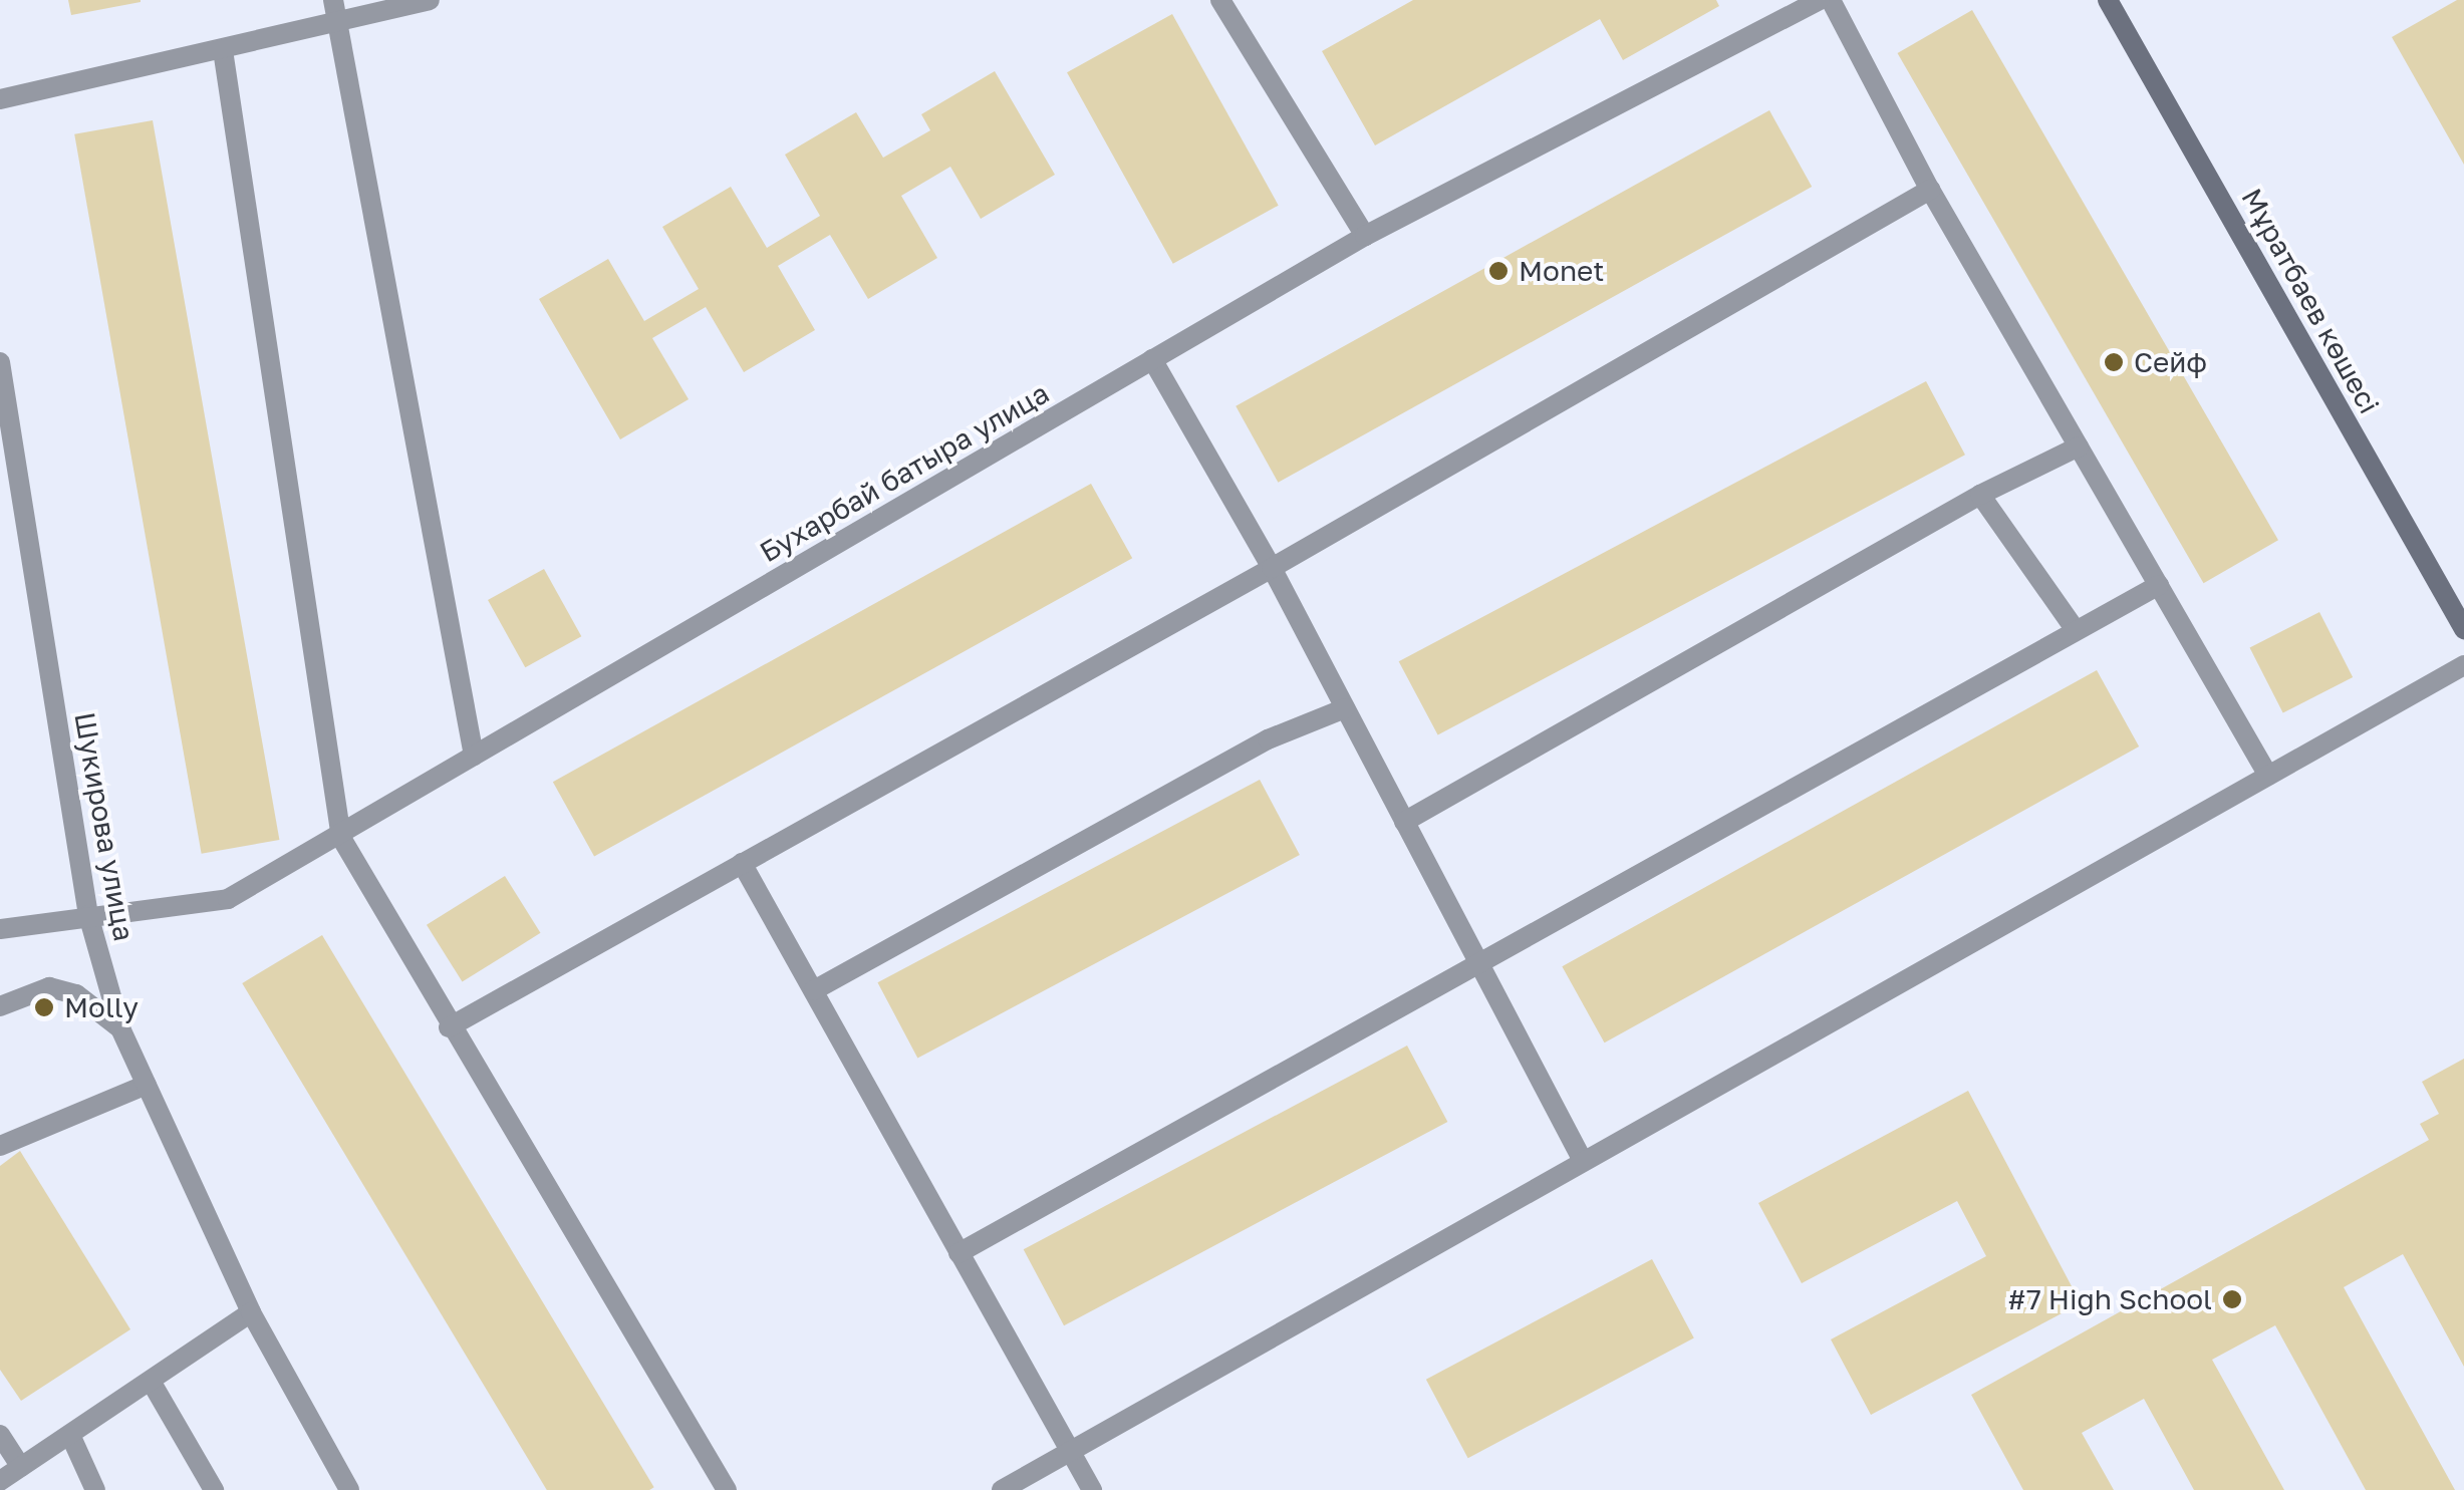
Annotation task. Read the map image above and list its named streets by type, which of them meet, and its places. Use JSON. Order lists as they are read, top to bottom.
{
  "streets": {
    "street": ["Мұратбаев көшесі", "Бухарбай батыра улица", "Шукирова улица"]
  },
  "crossings": [
    ["Бухарбай батыра улица", "Шукирова улица"]
  ],
  "places": [
    "Monet",
    "Сейф",
    "Molly",
    "#7 High School"
  ]
}
